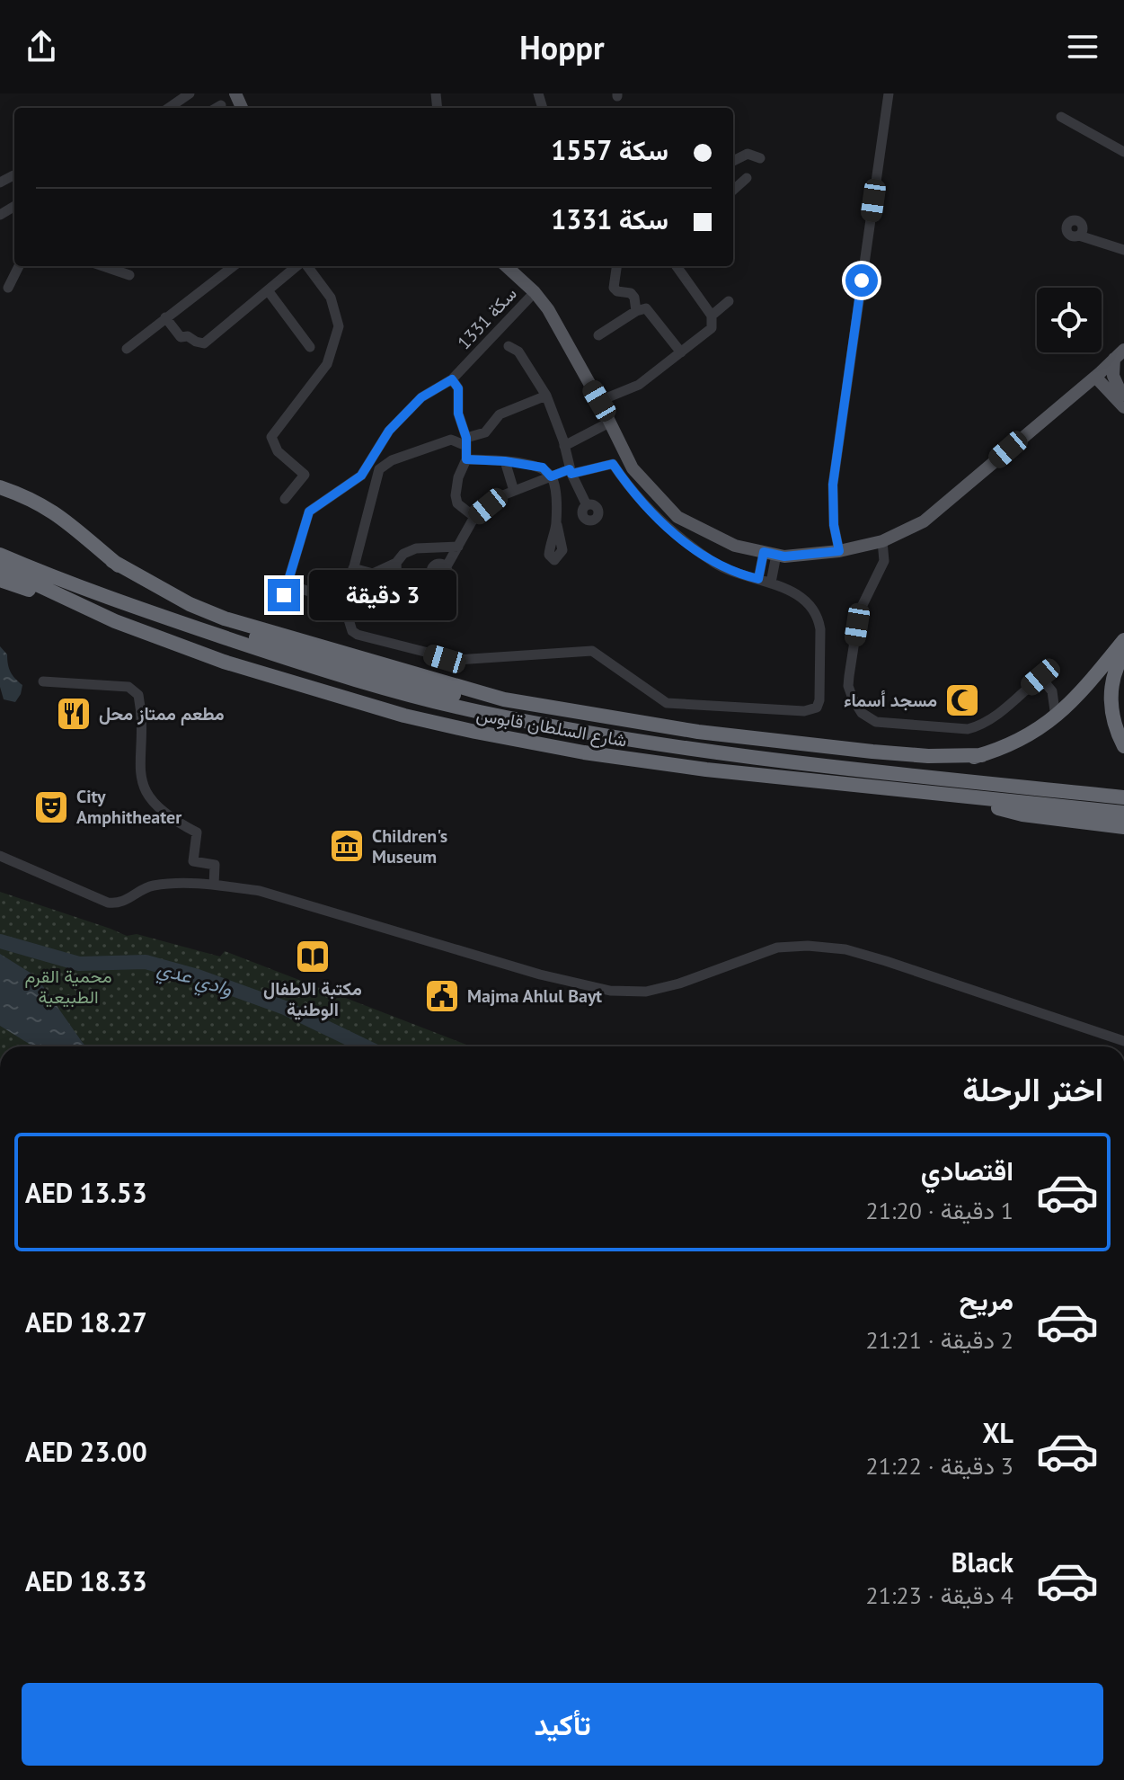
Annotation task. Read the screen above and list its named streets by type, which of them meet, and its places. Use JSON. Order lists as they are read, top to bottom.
{
  "streets": {
    "highway": ["شارع السلطان قابوس"],
    "street": ["سكة 1331"]
  },
  "water": ["وادي عدي"],
  "parks": ["محمية القرم الطبيعية"],
  "places": {
    "mosque": ["مسجد أسماء"],
    "restaurant": ["مطعم ممتاز محل"],
    "theatre": ["City Amphitheater"],
    "museum": ["Children's Museum"],
    "library": ["مكتبة الاطفال الوطنية"],
    "public building": ["Majma Ahlul Bayt"]
  },
  "page": {
    "header": "Hoppr",
    "banner": ["سكة 1557", "سكة 1331"],
    "bubble": "3 دقيقة",
    "heading": "اختر الرحلة",
    "list": [
      {
        "name": "اقتصادي",
        "note": "1 دقيقة · 21:20",
        "value": "AED 13.53"
      },
      {
        "name": "مريح",
        "note": "2 دقيقة · 21:21",
        "value": "AED 18.27"
      },
      {
        "name": "XL",
        "note": "3 دقيقة · 21:22",
        "value": "AED 23.00"
      },
      {
        "name": "Black",
        "note": "4 دقيقة · 21:23",
        "value": "AED 18.33"
      }
    ],
    "buttons": "تأكيد"
  }
}
